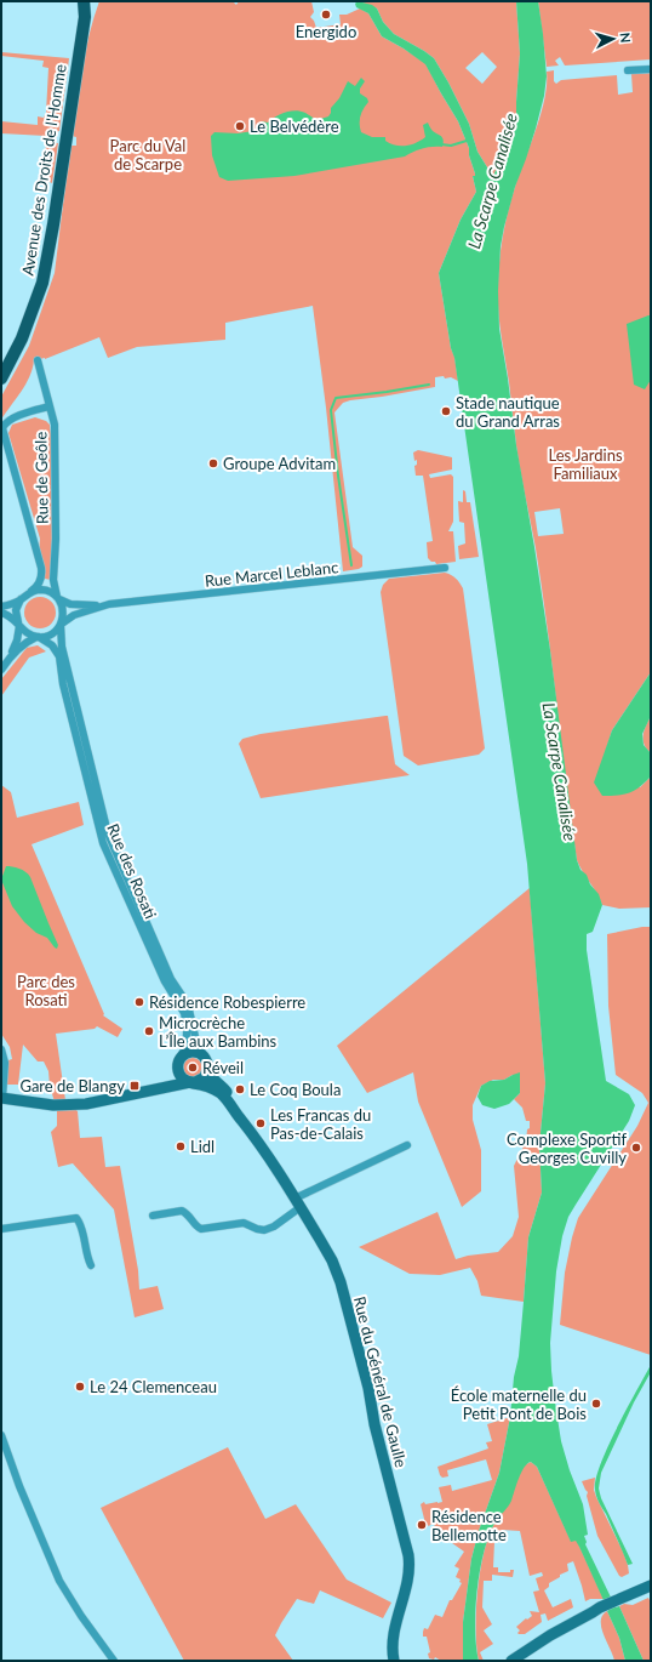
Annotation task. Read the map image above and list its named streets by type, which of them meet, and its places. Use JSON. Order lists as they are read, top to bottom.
{
  "streets": {
    "main road": ["Avenue des Droits de l'Homme"],
    "street": [
      "Rue de Geôle",
      "Rue Marcel Leblanc",
      "Rue des Rosati",
      "Rue du Général de Gaulle"
    ]
  },
  "crossings": [
    ["Rue de Geôle", "Rue Marcel Leblanc"],
    ["Rue de Geôle", "Rue des Rosati"],
    ["Rue Marcel Leblanc", "Rue des Rosati"],
    ["Rue des Rosati", "Rue du Général de Gaulle"]
  ],
  "water": ["La Scarpe Canalisée"],
  "parks": ["Parc du Val de Scarpe", "Les Jardins Familiaux", "Parc des Rosati"],
  "places": {
    "other": [
      "Energido",
      "Le Belvédère",
      "Stade nautique du Grand Arras",
      "Groupe Advitam",
      "Résidence Robespierre",
      "Microcrèche L’Île aux Bambins",
      "Réveil",
      "Le Coq Boula",
      "Les Francas du Pas-de-Calais",
      "Lidl",
      "Complexe Sportif Georges Cuvilly",
      "Le 24 Clemenceau",
      "École maternelle du Petit Pont de Bois",
      "Résidence Bellemotte"
    ],
    "transit": ["Gare de Blangy"]
  },
  "north": "right"
}
